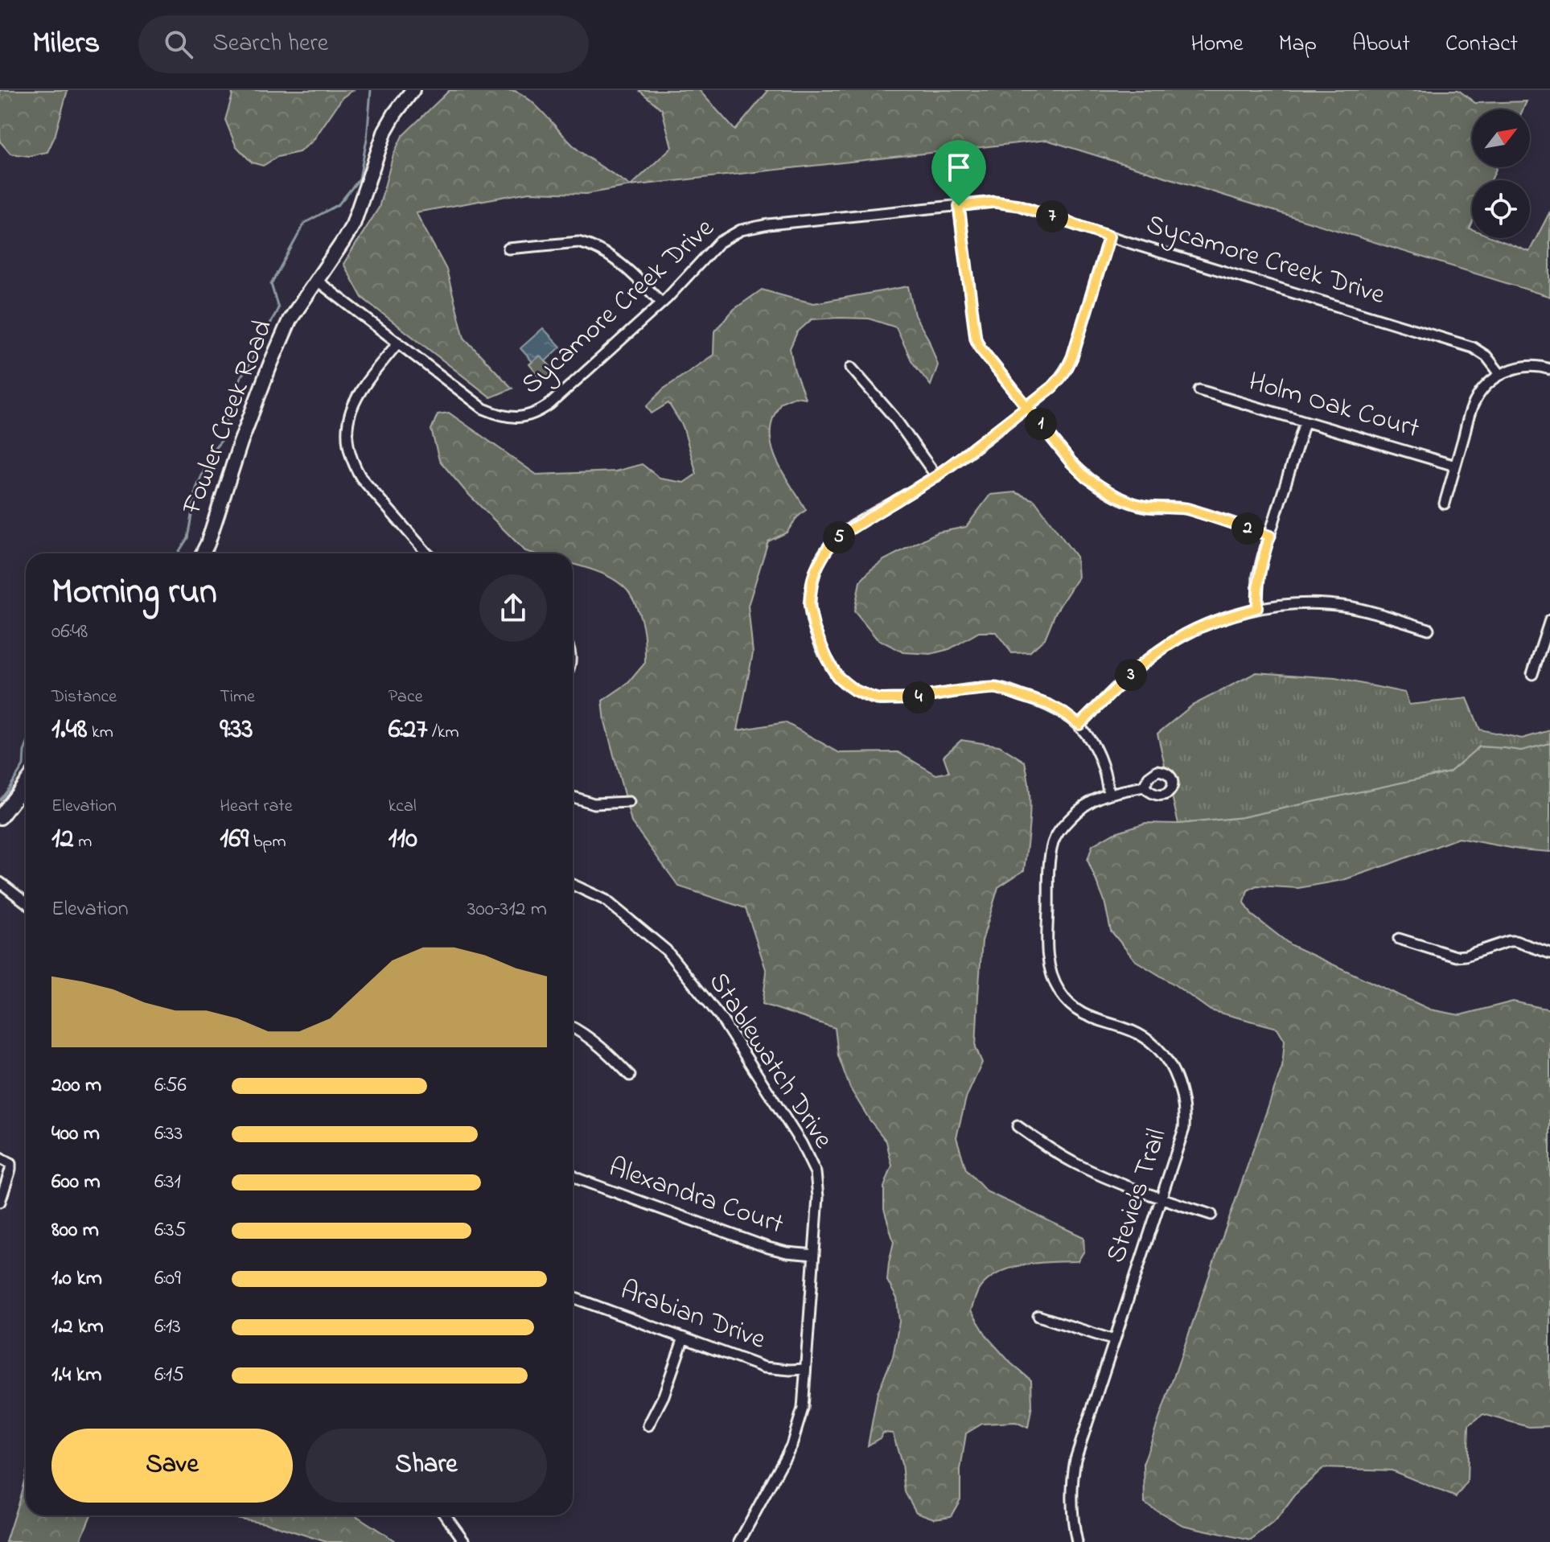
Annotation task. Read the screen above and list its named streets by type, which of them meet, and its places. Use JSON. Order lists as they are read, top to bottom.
{
  "streets": {
    "main road": ["Fowler Creek Road"],
    "street": [
      "Sycamore Creek Drive",
      "Holm Oak Court",
      "Stablewatch Drive",
      "Stevie’s Trail",
      "Alexandra Court",
      "Arabian Drive"
    ]
  },
  "crossings": [
    ["Sycamore Creek Drive", "Fowler Creek Road"],
    ["Stablewatch Drive", "Alexandra Court"],
    ["Stablewatch Drive", "Arabian Drive"]
  ],
  "north": "top right",
  "page": {
    "header": "Milers",
    "search": "Search here",
    "nav": [
      "Home",
      "Map",
      "About",
      "Contact"
    ],
    "pins": [
      "7",
      "1",
      "2",
      "5",
      "3",
      "4"
    ],
    "heading": ["Morning run", "06:48"],
    "stats": [
      ["Distance", "1.48 km"],
      ["Time", "9:33"],
      ["Pace", "6:27 /km"],
      ["Elevation", "12 m"],
      ["Heart rate", "169 bpm"],
      ["kcal", "110"]
    ],
    "chart": ["Elevation", "300–312 m"],
    "list": [
      {
        "name": "200 m",
        "note": "6:56"
      },
      {
        "name": "400 m",
        "note": "6:33"
      },
      {
        "name": "600 m",
        "note": "6:31"
      },
      {
        "name": "800 m",
        "note": "6:35"
      },
      {
        "name": "1.0 km",
        "note": "6:09"
      },
      {
        "name": "1.2 km",
        "note": "6:13"
      },
      {
        "name": "1.4 km",
        "note": "6:15"
      }
    ],
    "buttons": ["Save", "Share"]
  }
}
